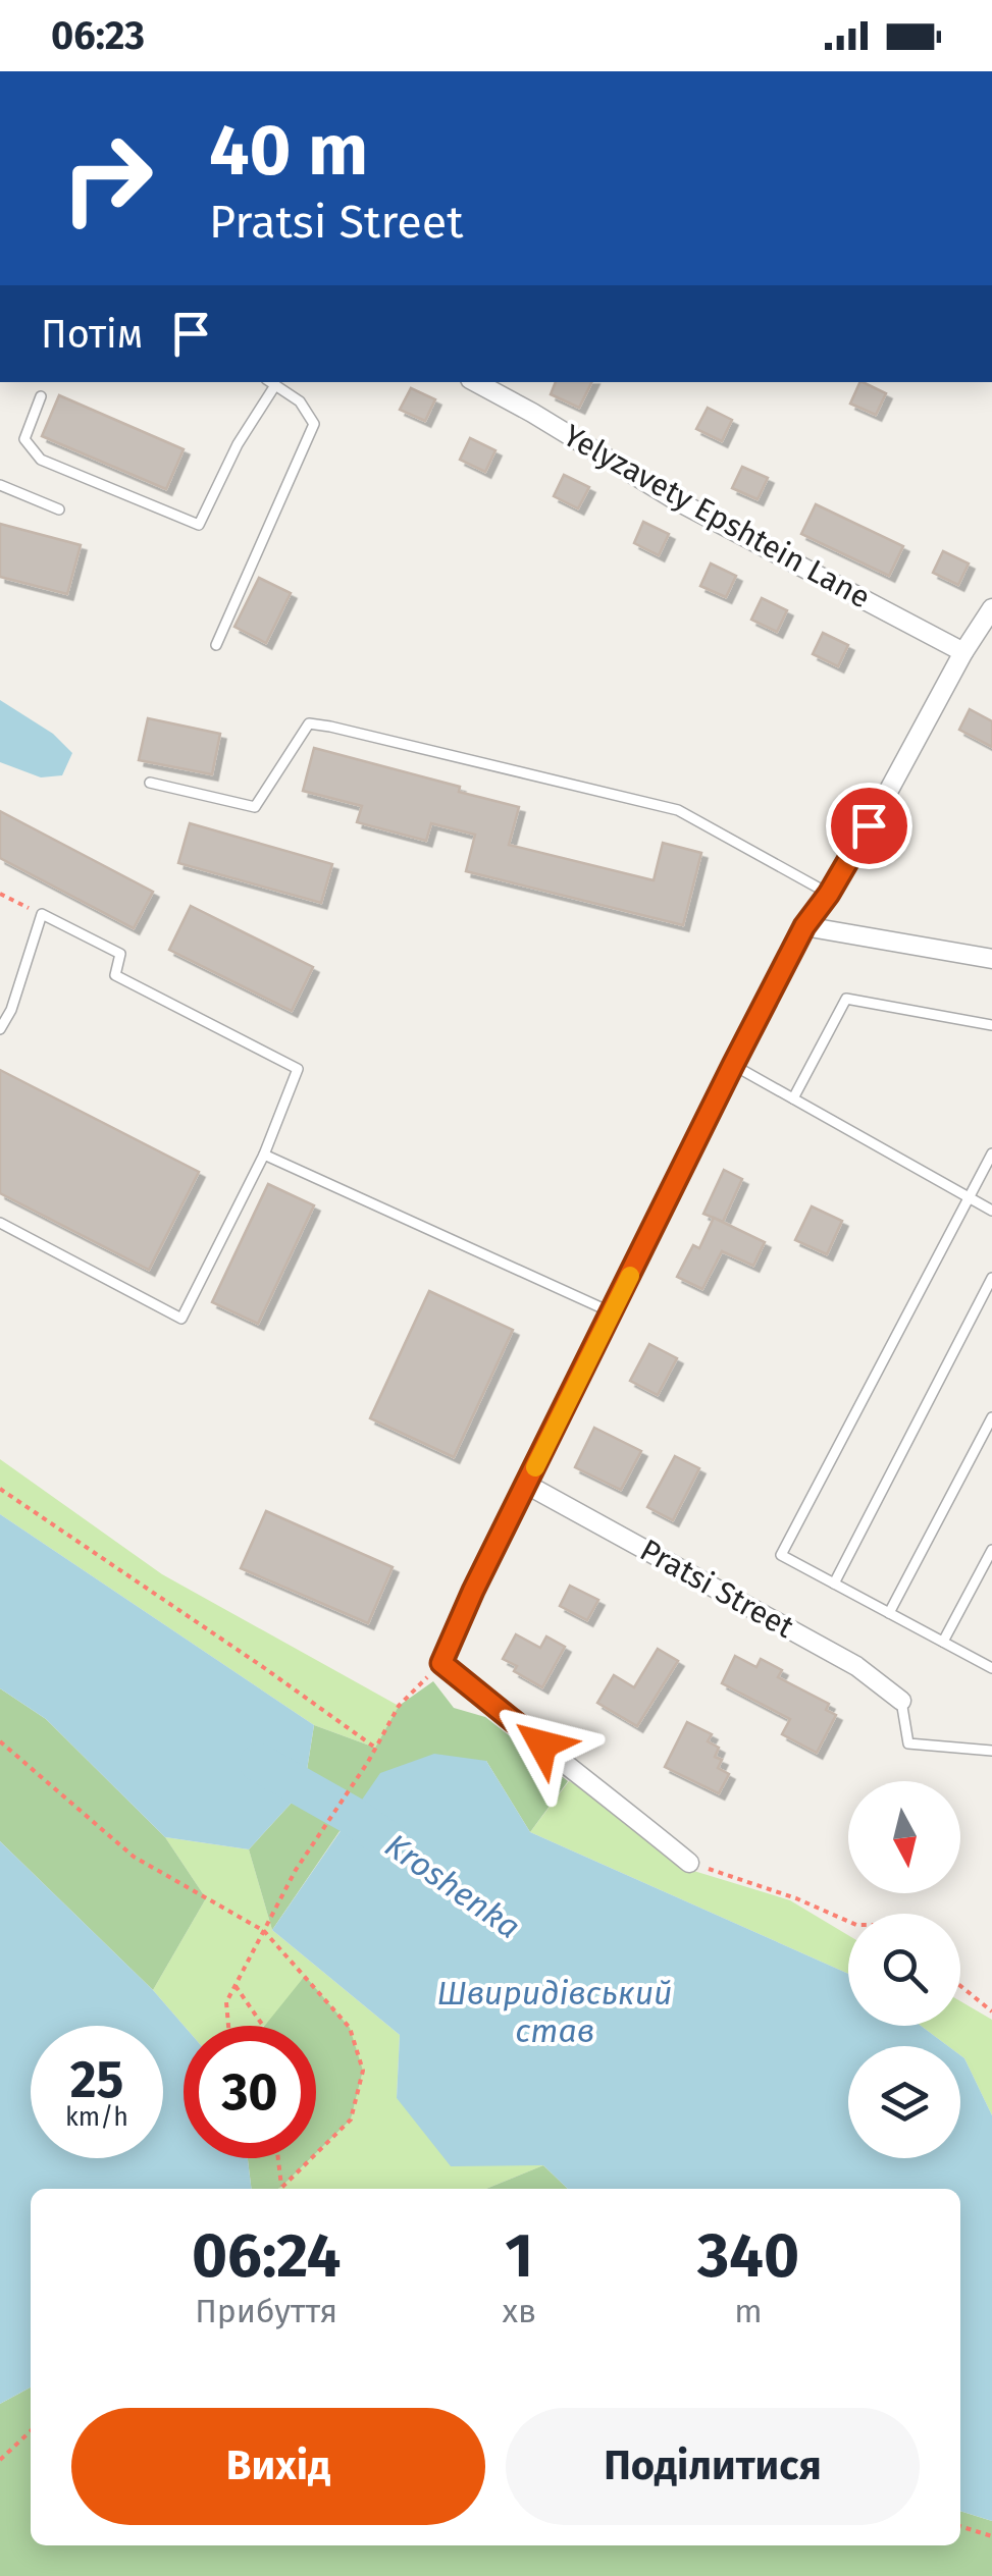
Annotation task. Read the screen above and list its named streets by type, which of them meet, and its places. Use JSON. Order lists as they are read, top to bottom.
{
  "streets": {
    "street": ["Yelyzavety Epshtein Lane", "Pratsi Street"]
  },
  "water": ["Kroshenka", "Швиридівський став"],
  "north": "bottom",
  "page": {
    "status": "06:23",
    "turn": ["40 m", "Pratsi Street"],
    "then": "Потім",
    "speed": "25 km/h",
    "limit": "30",
    "eta": [
      "06:24",
      "Прибуття",
      "1",
      "хв",
      "340",
      "m"
    ],
    "buttons": ["Вихід", "Поділитися"]
  }
}
